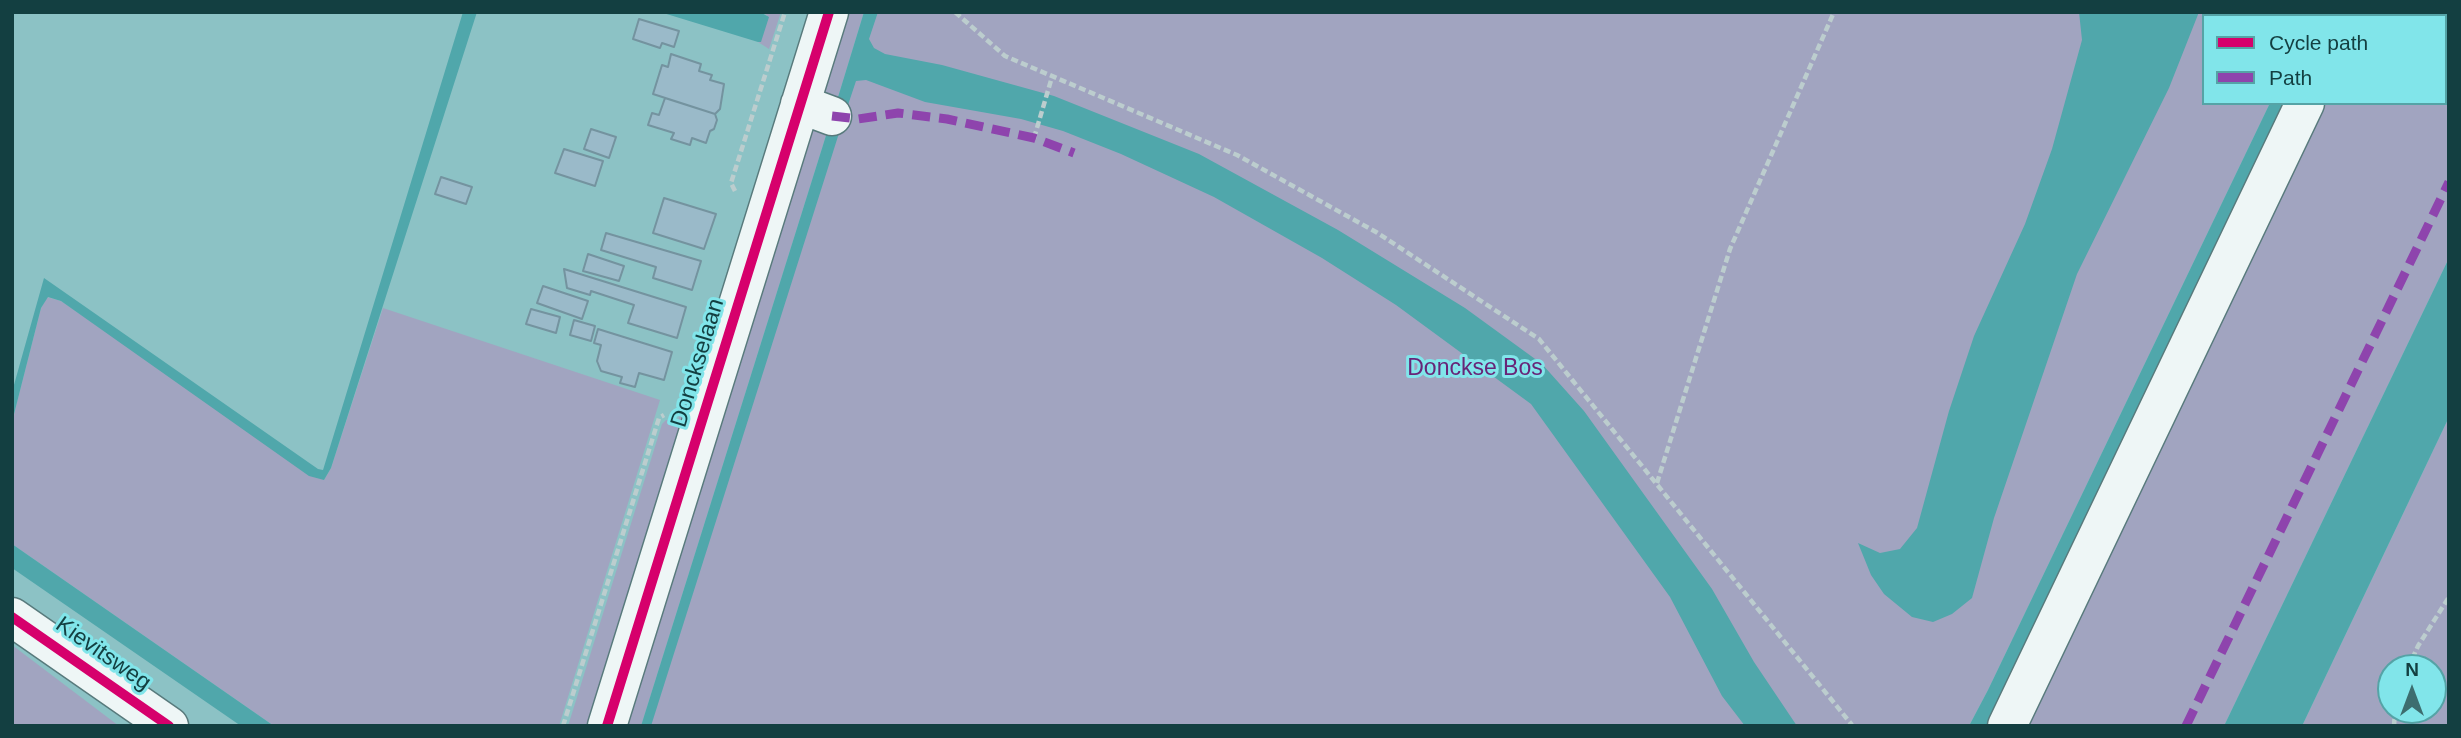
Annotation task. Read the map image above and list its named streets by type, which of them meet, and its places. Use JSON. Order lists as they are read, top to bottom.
{
  "streets": {
    "street": ["Donckselaan", "Kievitsweg"]
  },
  "parks": ["Donckse Bos"],
  "legend": ["Cycle path", "Path"],
  "north": "top"
}
